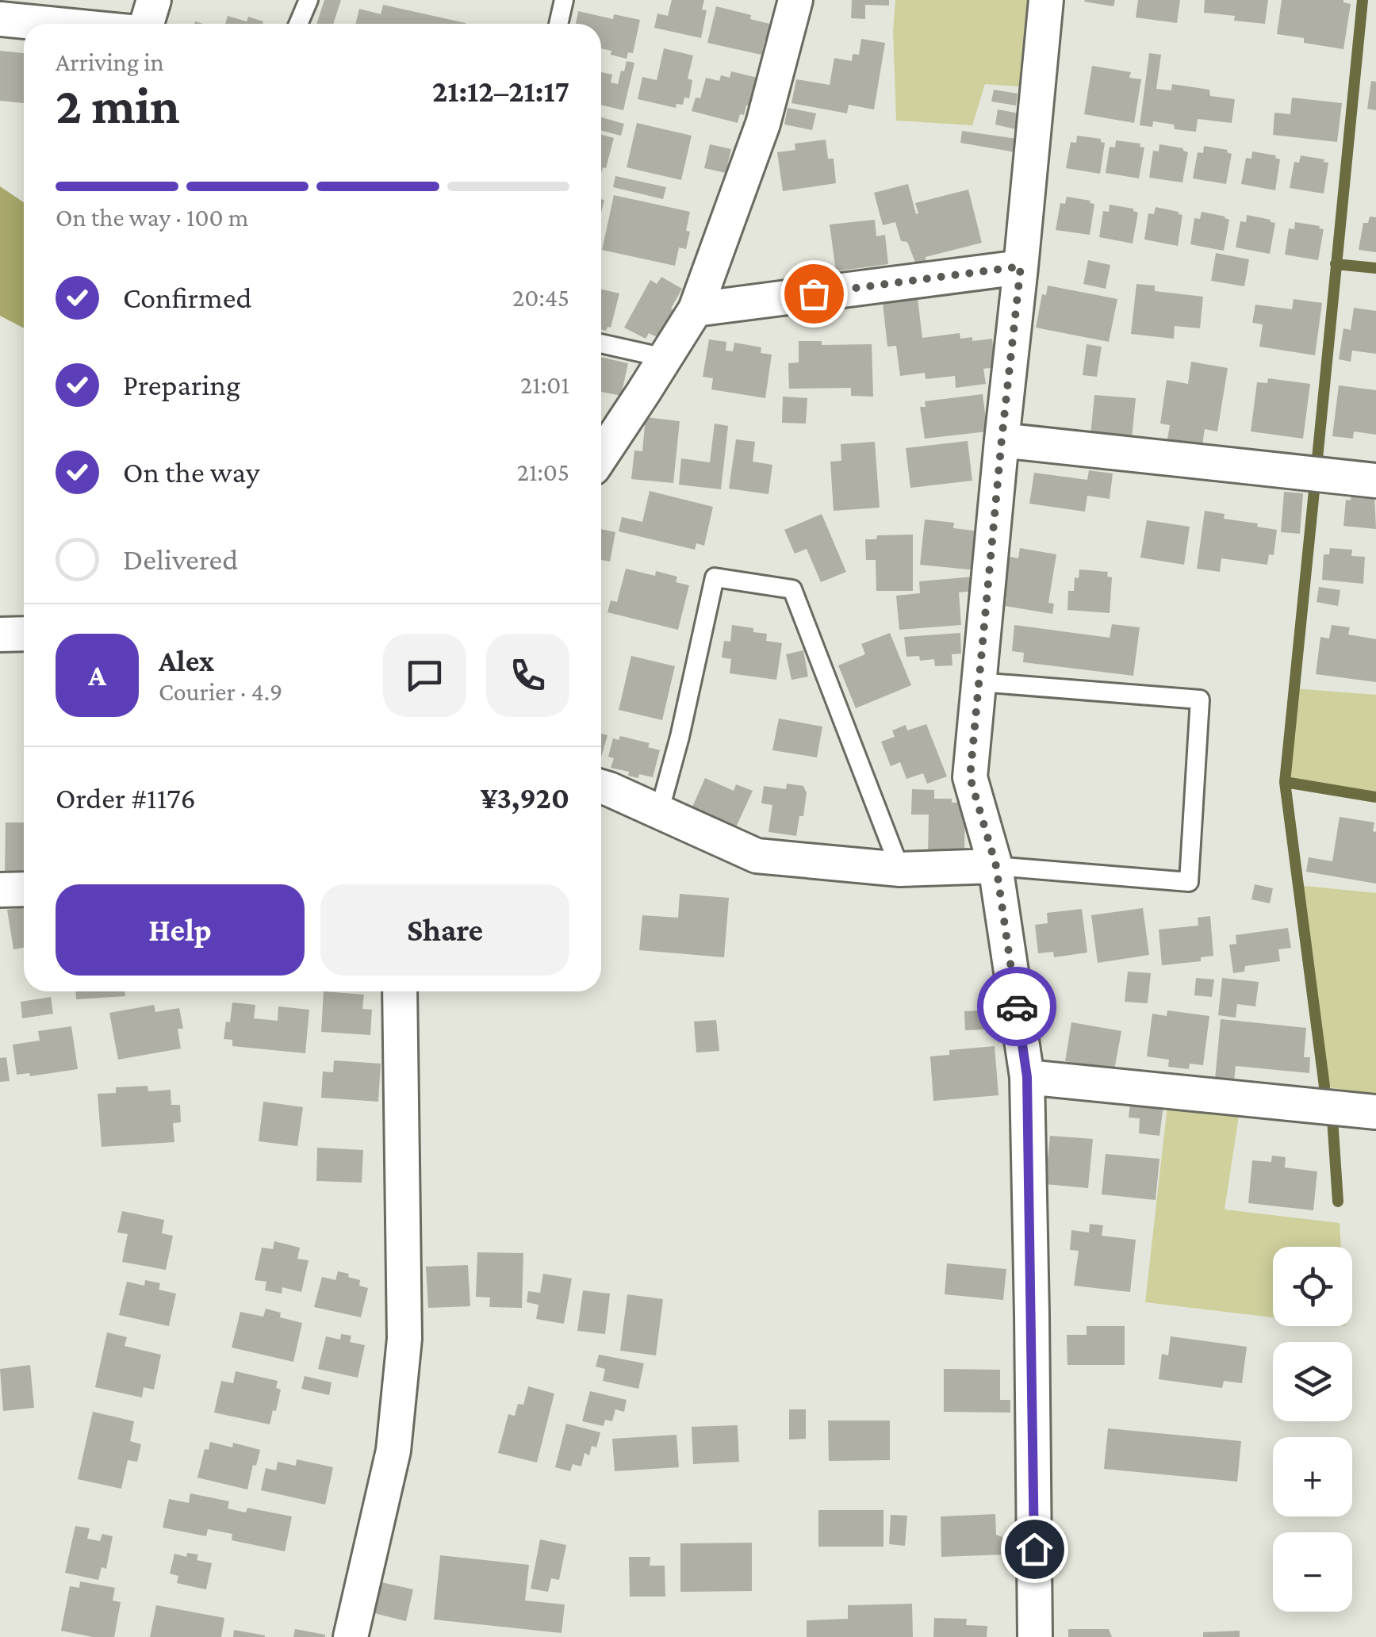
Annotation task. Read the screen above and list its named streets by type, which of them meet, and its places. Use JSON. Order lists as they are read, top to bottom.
{
  "page": {
    "heading": ["2 min", "Arriving in", "21:12–21:17"],
    "panel": [
      "Alex",
      "Courier · 4.9",
      "Order #1176",
      "¥3,920"
    ],
    "bar": "On the way · 100 m",
    "list": [
      ["Confirmed", "20:45"],
      ["Preparing", "21:01"],
      ["On the way", "21:05"],
      "Delivered"
    ],
    "round": "A",
    "buttons": ["Help", "Share"],
    "map_buttons": ["+", "−"]
  }
}
